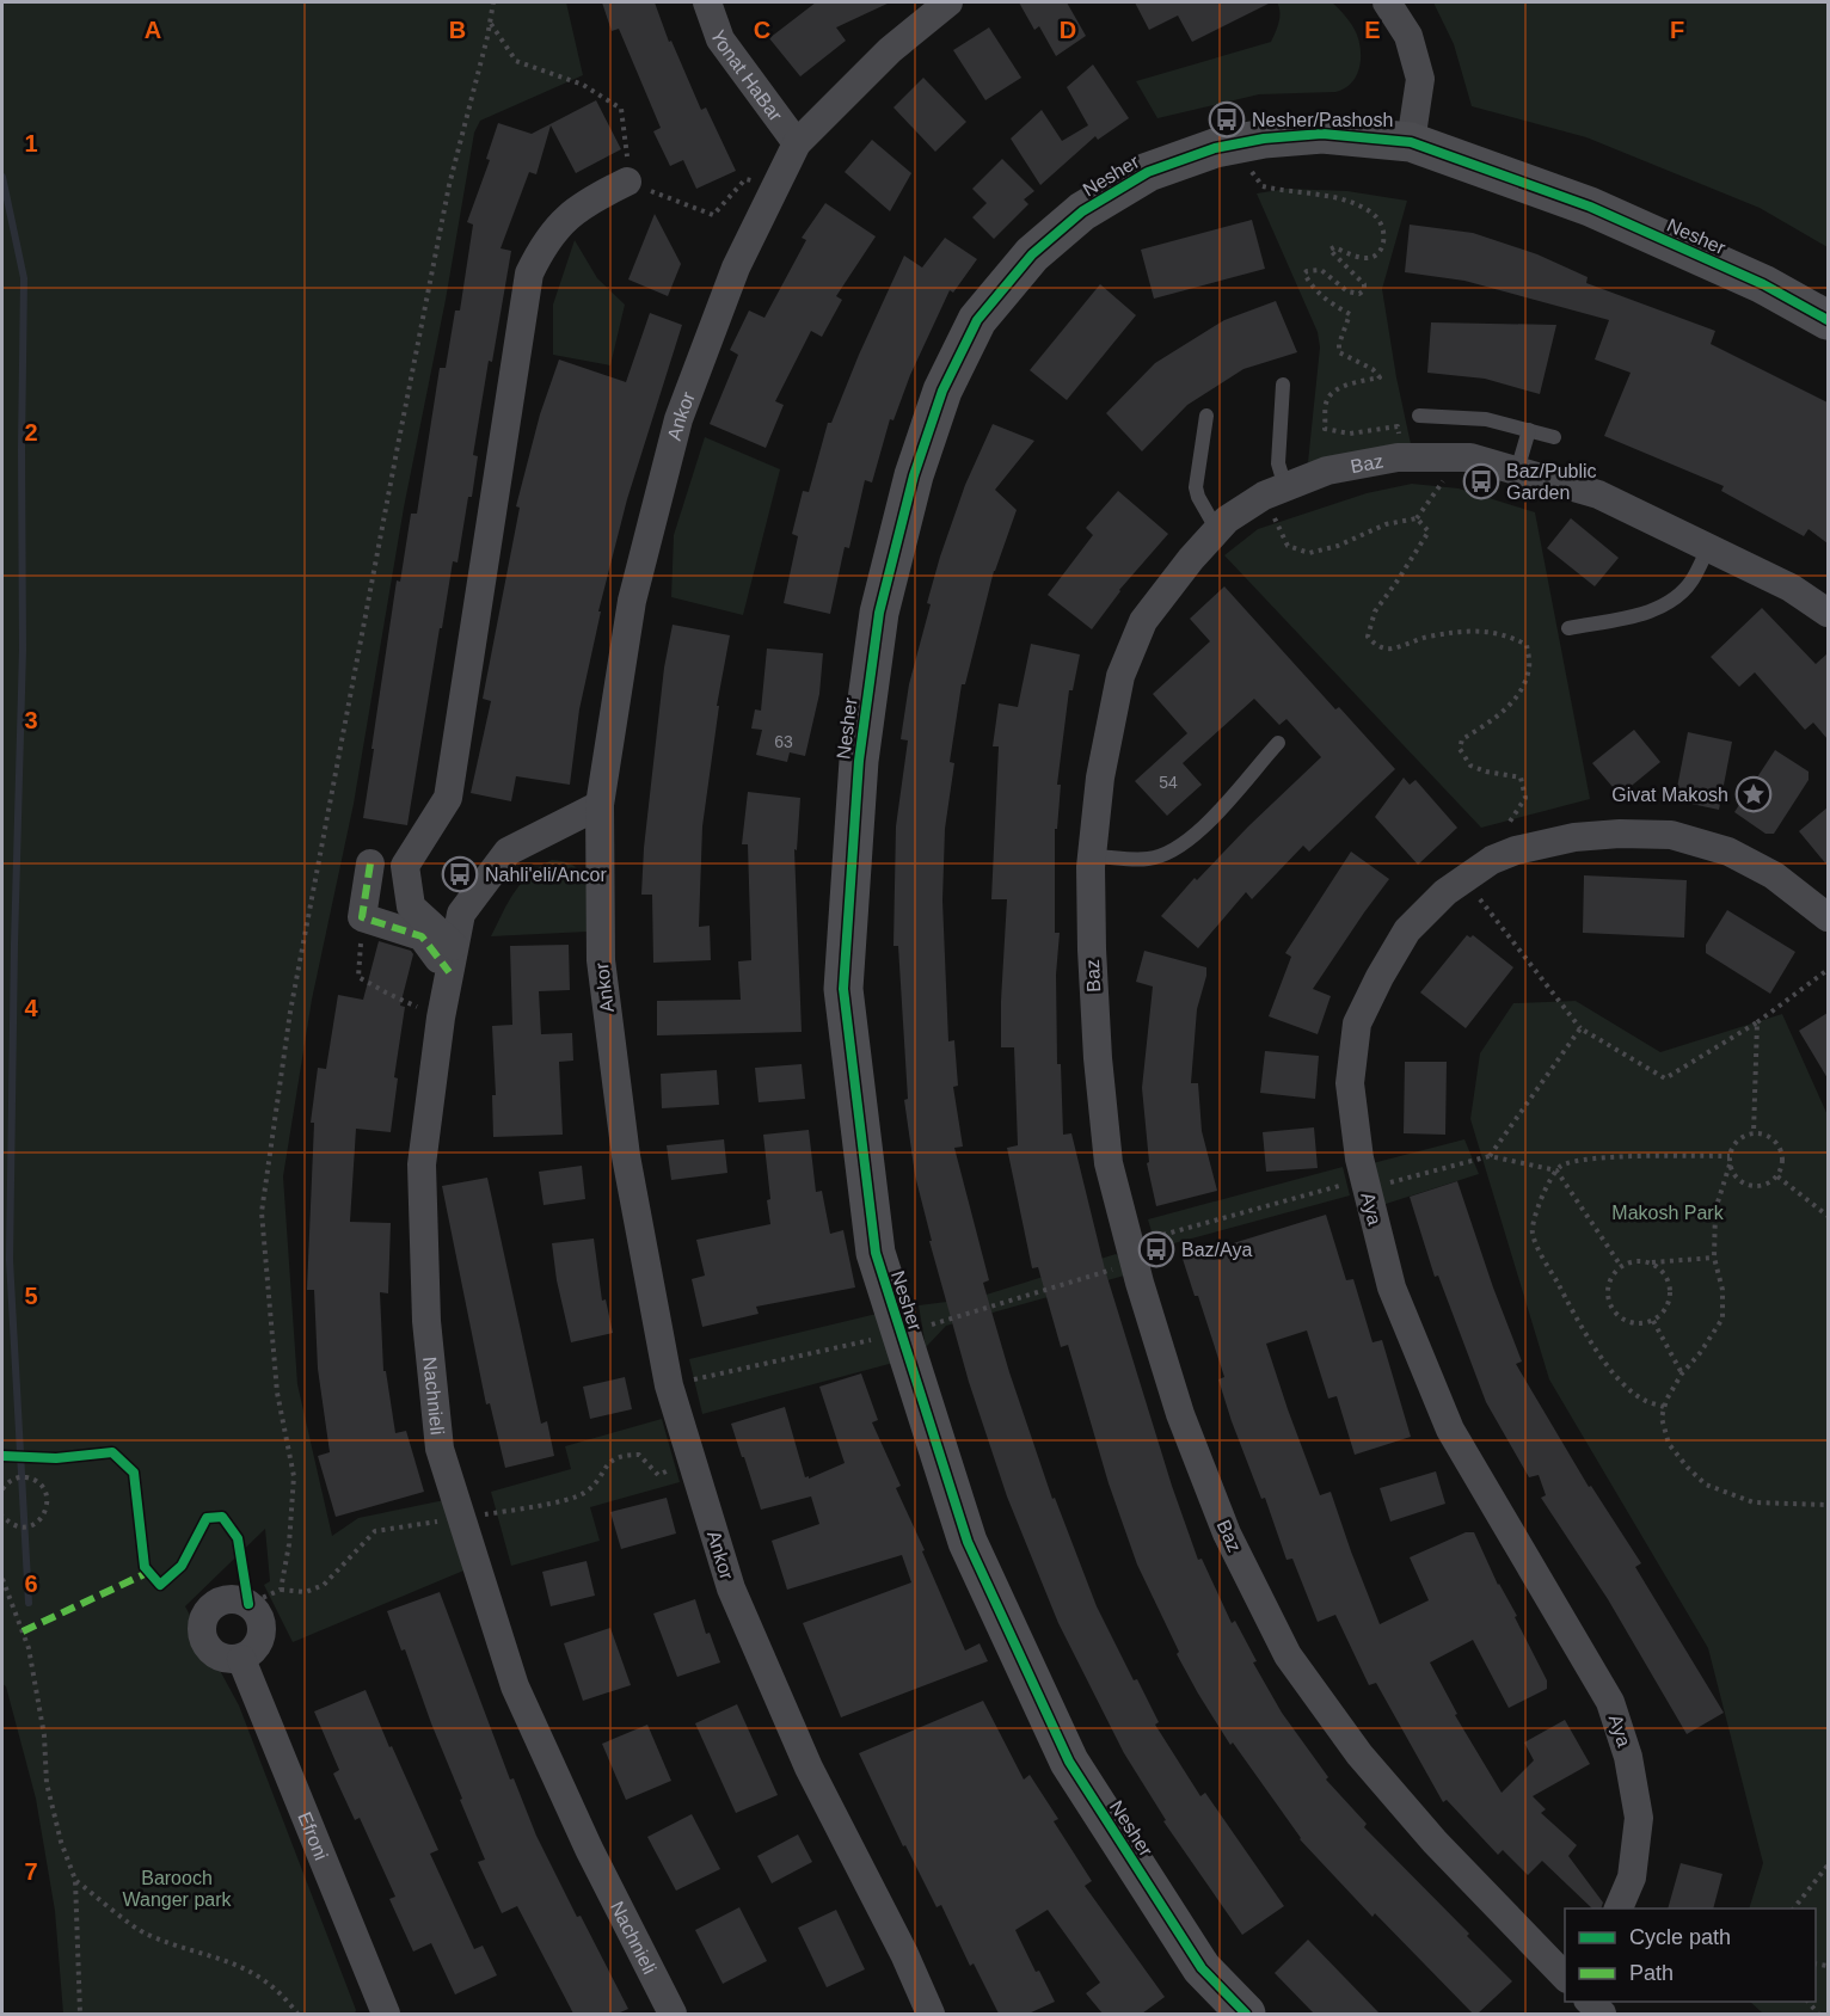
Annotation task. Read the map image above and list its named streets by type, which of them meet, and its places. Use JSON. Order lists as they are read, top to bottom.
{
  "streets": {
    "street": [
      "Yonat HaBar",
      "Nesher",
      "Ankor",
      "Baz",
      "Aya",
      "Nachnieli",
      "Efroni"
    ]
  },
  "crossings": [
    ["Yonat HaBar", "Ankor"],
    ["Ankor", "Nachnieli"]
  ],
  "parks": ["Makosh Park", "Barooch Wanger park"],
  "places": {
    "bus stop": [
      "Nesher/Pashosh",
      "Baz/Public Garden",
      "Nahli'eli/Ancor",
      "Baz/Aya"
    ],
    "place": ["Givat Makosh"]
  },
  "house_numbers": ["63", "54"],
  "legend": ["Cycle path", "Path"],
  "grid": {
    "columns": [
      "A",
      "B",
      "C",
      "D",
      "E",
      "F"
    ],
    "rows": [
      "1",
      "2",
      "3",
      "4",
      "5",
      "6",
      "7"
    ]
  }
}
